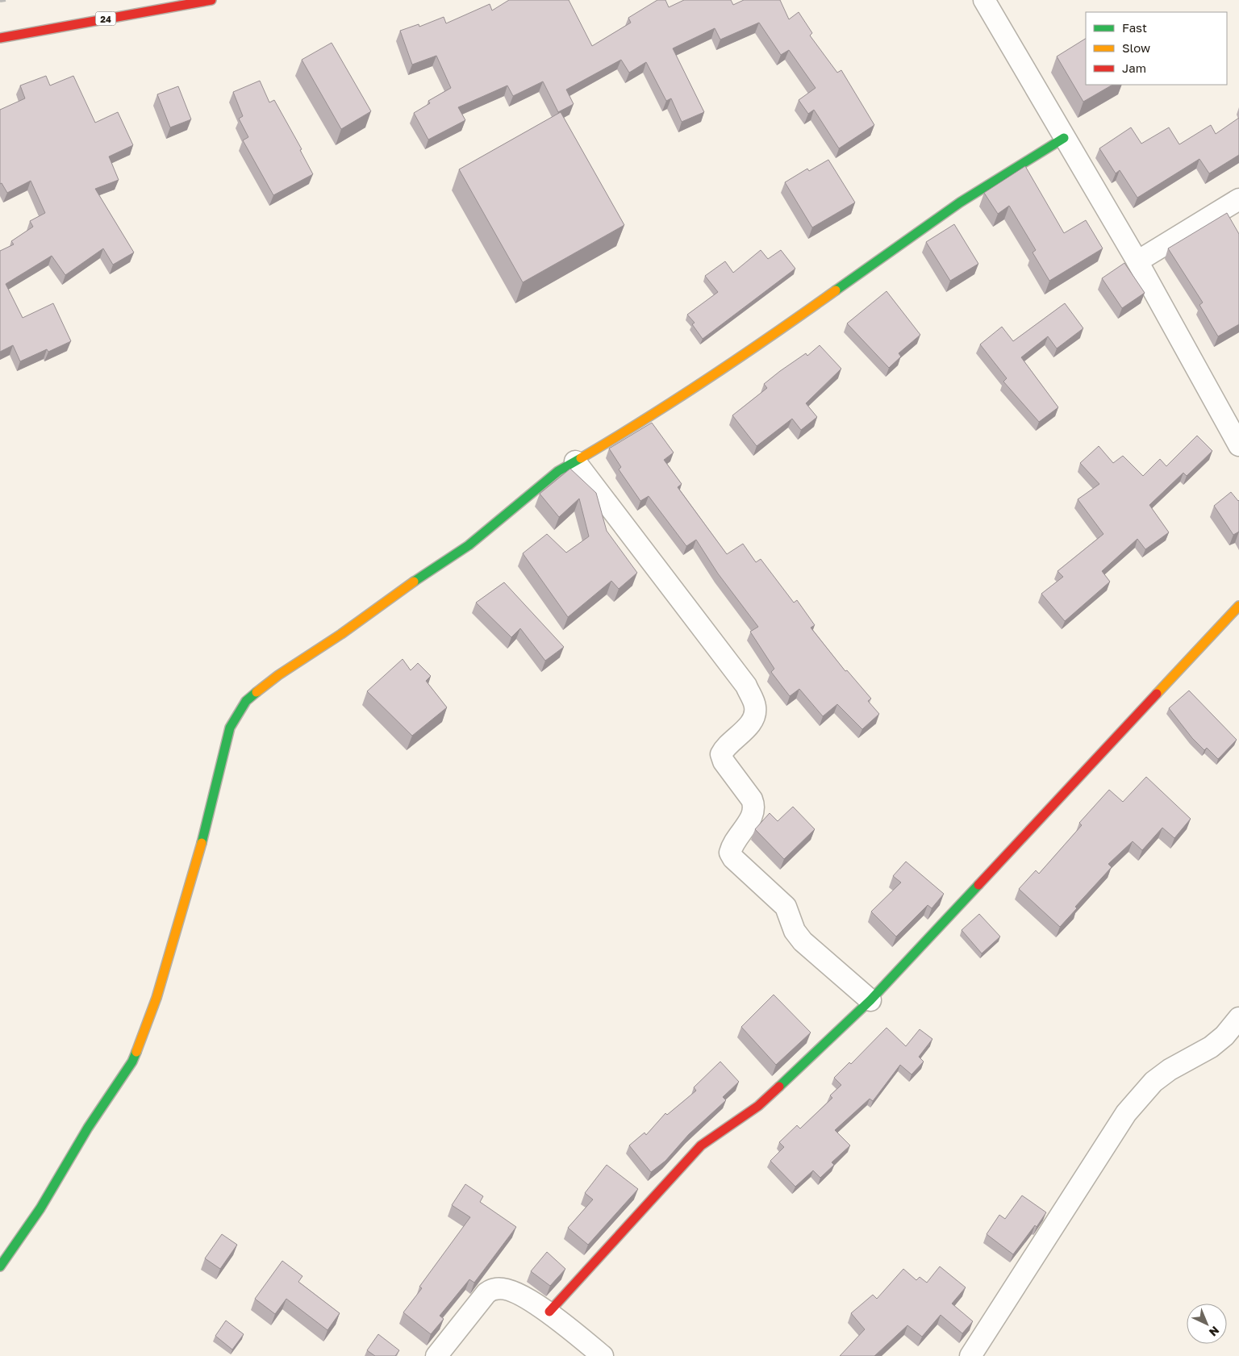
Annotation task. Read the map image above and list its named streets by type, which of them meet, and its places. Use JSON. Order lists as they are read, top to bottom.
{
  "streets": {
    "main road": ["24"]
  },
  "legend": ["Fast", "Slow", "Jam"],
  "north": "bottom right"
}
